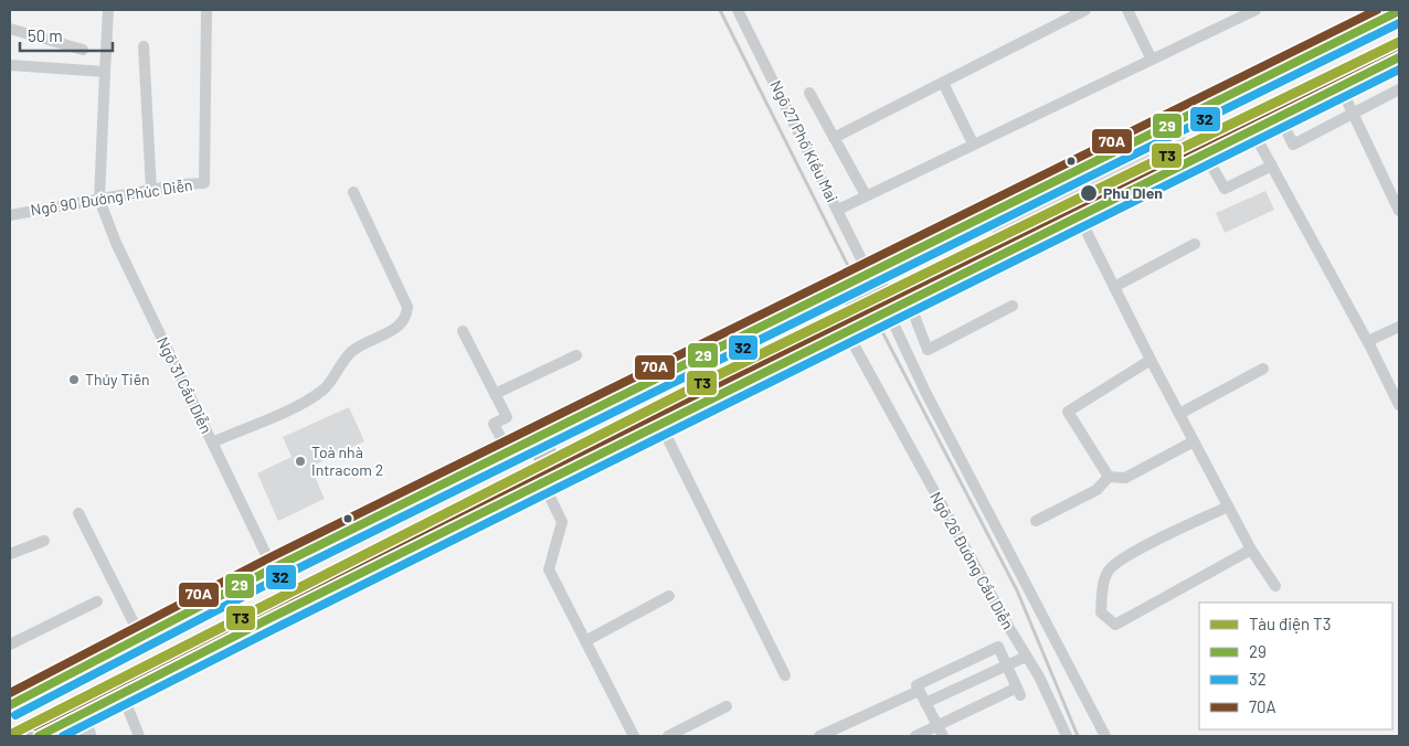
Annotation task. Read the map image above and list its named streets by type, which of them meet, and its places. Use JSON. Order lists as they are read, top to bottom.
{
  "streets": {
    "street": [
      "Ngõ 27 Phố Kiều Mai",
      "Ngõ 90 Đường Phúc Diễn",
      "Ngõ 31 Cầu Diễn",
      "Ngõ 26 Đường Cầu Diễn"
    ]
  },
  "crossings": [
    ["Ngõ 90 Đường Phúc Diễn", "Ngõ 31 Cầu Diễn"]
  ],
  "places": ["Phu Dien", "Thủy Tiên", "Toà nhà Intracom 2"],
  "lines": [
    "transit line 70A",
    "transit line 29",
    "transit line 32",
    "metro line T3"
  ],
  "legend": [
    "Tàu điện T3",
    "29",
    "32",
    "70A"
  ],
  "scale_bar": "50 m"
}
